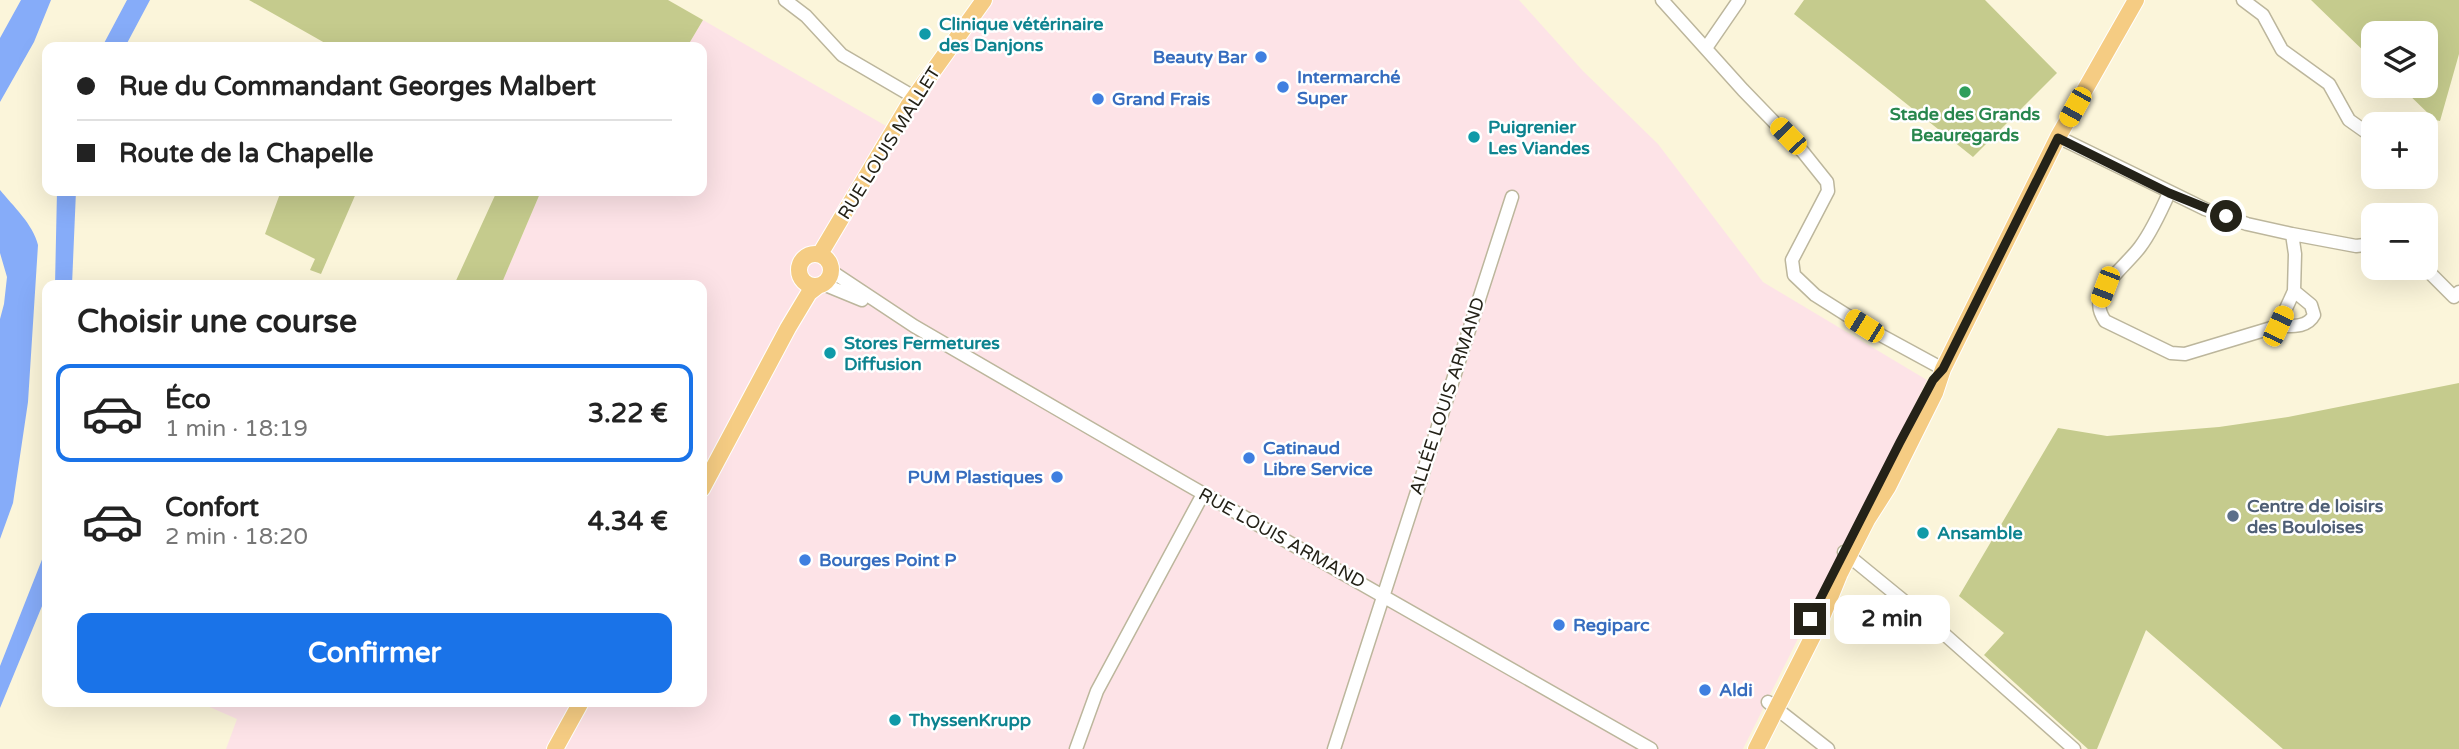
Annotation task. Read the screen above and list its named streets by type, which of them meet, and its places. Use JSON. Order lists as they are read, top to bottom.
{
  "streets": {
    "main road": ["RUE LOUIS MALLET"],
    "street": ["ALLÉE LOUIS ARMAND", "RUE LOUIS ARMAND"]
  },
  "crossings": [
    ["RUE LOUIS MALLET", "RUE LOUIS ARMAND"],
    ["ALLÉE LOUIS ARMAND", "RUE LOUIS ARMAND"]
  ],
  "places": [
    "Clinique vétérinaire des Danjons",
    "Beauty Bar",
    "Intermarché Super",
    "Stade des Grands Beauregards",
    "Grand Frais",
    "Puigrenier Les Viandes",
    "Stores Fermetures Diffusion",
    "Catinaud Libre Service",
    "PUM Plastiques",
    "Centre de loisirs des Bouloises",
    "Ansamble",
    "Bourges Point P",
    "Regiparc",
    "Aldi",
    "ThyssenKrupp"
  ],
  "page": {
    "map_buttons": ["+", "−"],
    "banner": ["Rue du Commandant Georges Malbert", "Route de la Chapelle"],
    "heading": "Choisir une course",
    "list": [
      {
        "name": "Éco",
        "note": "1 min · 18:19",
        "value": "3.22 €"
      },
      {
        "name": "Confort",
        "note": "2 min · 18:20",
        "value": "4.34 €"
      }
    ],
    "bubble": "2 min",
    "buttons": "Confirmer"
  }
}
